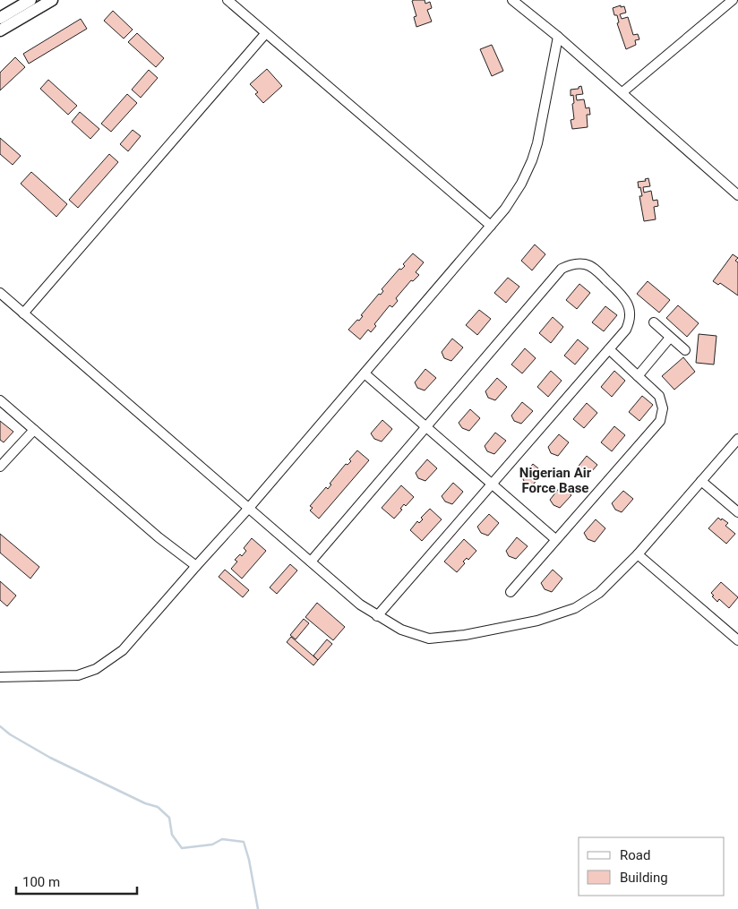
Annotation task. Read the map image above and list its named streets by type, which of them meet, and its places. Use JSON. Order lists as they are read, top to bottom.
{
  "districts": ["Nigerian Air Force Base"],
  "legend": ["Road", "Building"],
  "scale_bar": "100 m"
}
